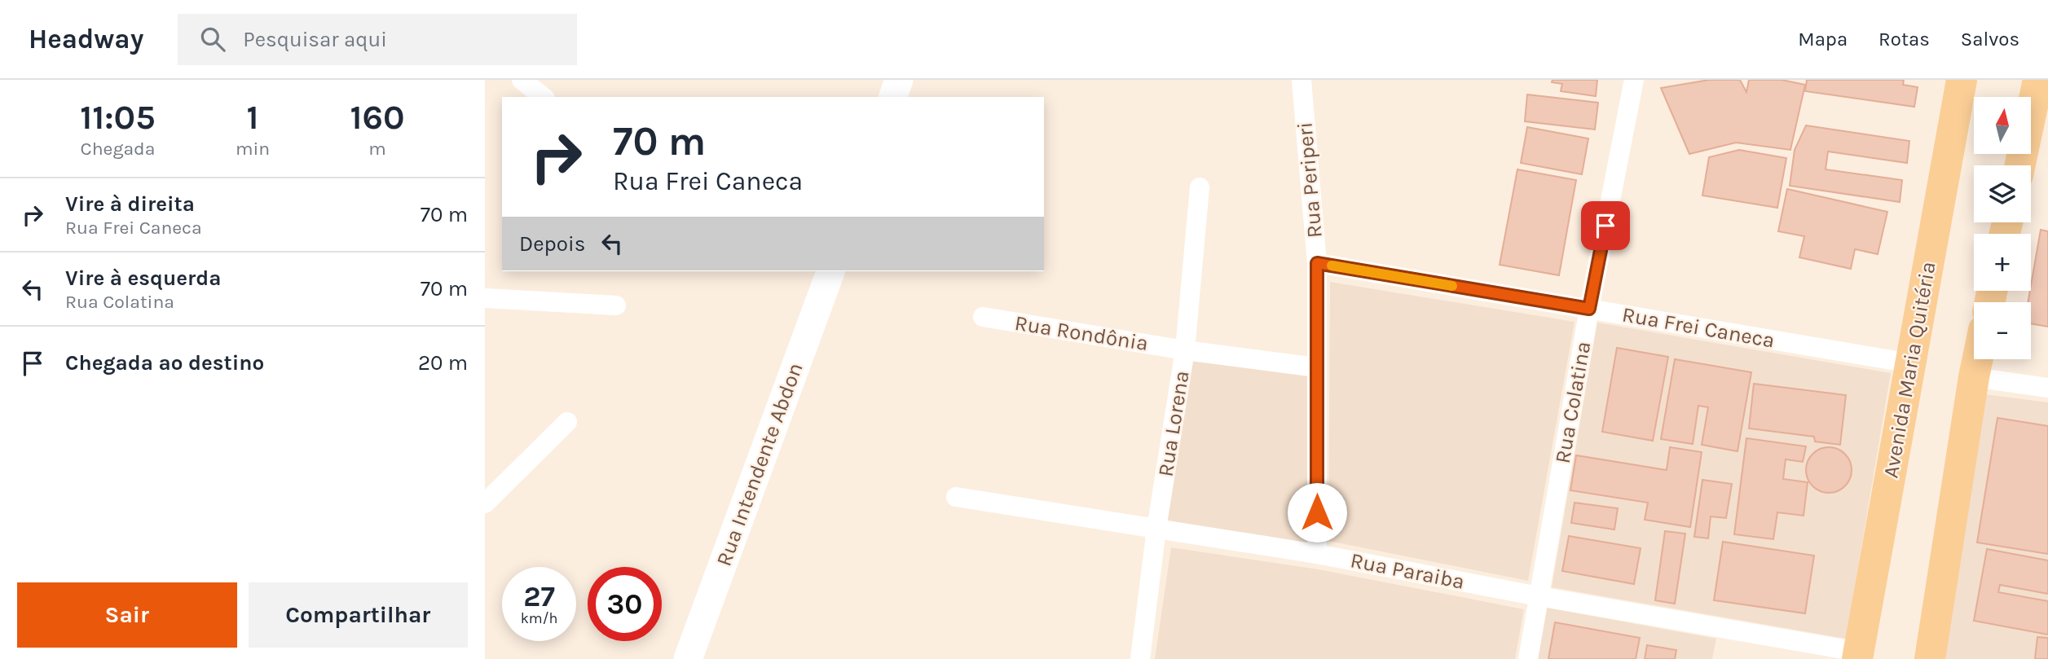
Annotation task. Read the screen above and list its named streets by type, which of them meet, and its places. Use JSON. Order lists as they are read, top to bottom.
{
  "streets": {
    "main road": ["Avenida Maria Quitéria"],
    "street": [
      "Rua Periperi",
      "Rua Frei Caneca",
      "Rua Rondônia",
      "Rua Colatina",
      "Rua Lorena",
      "Rua Intendente Abdon",
      "Rua Paraiba"
    ]
  },
  "crossings": [
    ["Rua Periperi", "Rua Frei Caneca"],
    ["Rua Periperi", "Rua Rondônia"],
    ["Rua Periperi", "Rua Paraiba"],
    ["Rua Frei Caneca", "Avenida Maria Quitéria"],
    ["Rua Frei Caneca", "Rua Colatina"],
    ["Rua Rondônia", "Rua Lorena"],
    ["Avenida Maria Quitéria", "Rua Paraiba"],
    ["Rua Colatina", "Rua Paraiba"],
    ["Rua Lorena", "Rua Paraiba"]
  ],
  "north": "top",
  "page": {
    "header": "Headway",
    "search": "Pesquisar aqui",
    "nav": ["Mapa", "Rotas", "Salvos"],
    "eta": [
      "11:05",
      "Chegada",
      "1",
      "min",
      "160",
      "m"
    ],
    "map_buttons": ["+", "−"],
    "turn": ["70 m", "Rua Frei Caneca"],
    "list": [
      {
        "name": "Vire à direita",
        "note": "Rua Frei Caneca",
        "value": "70 m"
      },
      {
        "name": "Vire à esquerda",
        "note": "Rua Colatina",
        "value": "70 m"
      },
      {
        "name": "Chegada ao destino",
        "value": "20 m"
      }
    ],
    "then": "Depois",
    "speed": "27 km/h",
    "limit": "30",
    "buttons": ["Sair", "Compartilhar"]
  }
}
